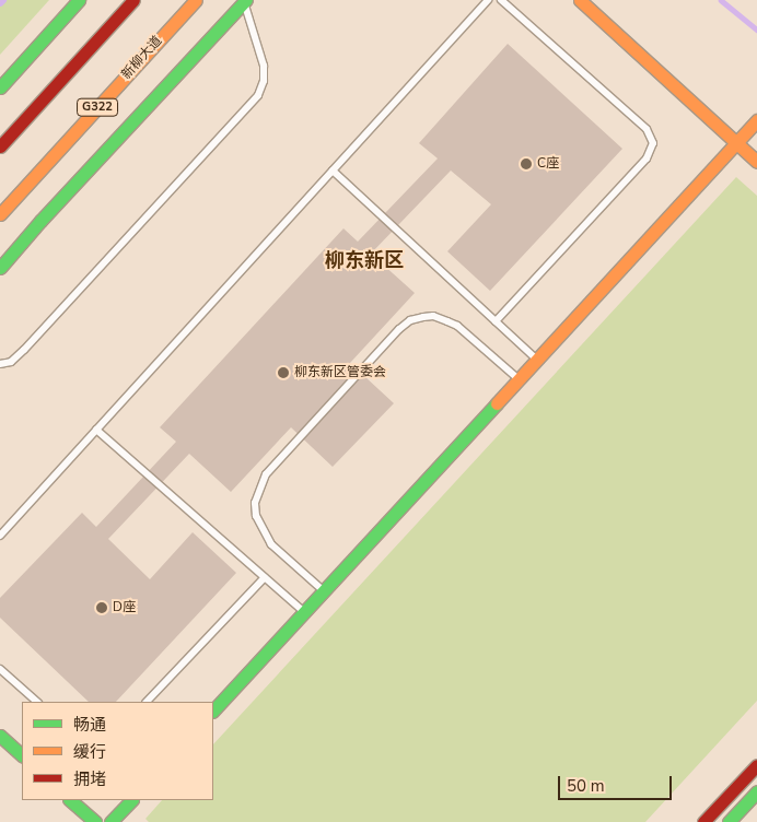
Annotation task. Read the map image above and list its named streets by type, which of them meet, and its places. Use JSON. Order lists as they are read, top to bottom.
{
  "streets": {
    "main road": ["新柳大道", "G322"]
  },
  "districts": ["柳东新区"],
  "places": ["C座", "柳东新区管委会", "D座"],
  "legend": ["畅通", "缓行", "拥堵"],
  "scale_bar": "50 m"
}
